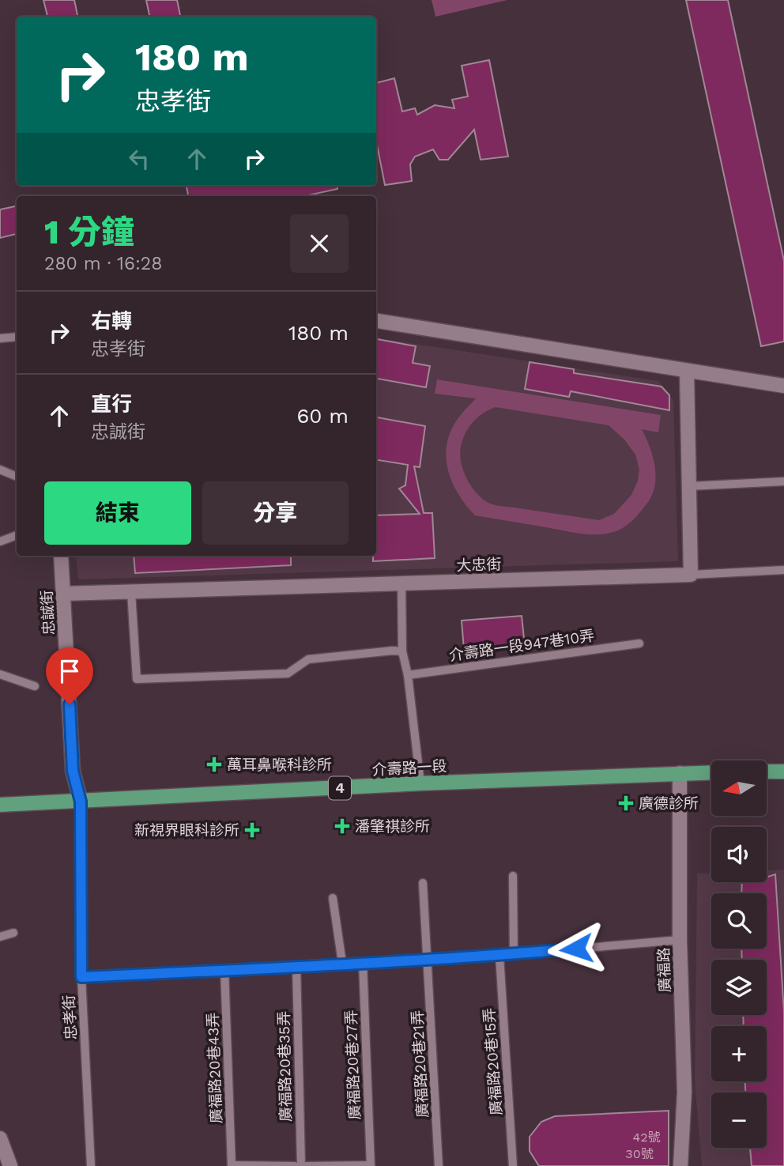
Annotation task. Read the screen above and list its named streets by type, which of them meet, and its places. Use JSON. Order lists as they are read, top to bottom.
{
  "streets": {
    "main road": ["介壽路一段", "4"],
    "street": ["大忠街", "忠誠街", "廣福路"],
    "lane": [
      "介壽路一段947巷10弄",
      "忠孝街",
      "廣福路20巷15弄",
      "廣福路20巷21弄",
      "廣福路20巷27弄",
      "廣福路20巷35弄",
      "廣福路20巷43弄"
    ]
  },
  "crossings": [
    ["大忠街", "忠誠街"],
    ["忠誠街", "介壽路一段"],
    ["忠誠街", "忠孝街"],
    ["介壽路一段", "廣福路"],
    ["介壽路一段", "忠孝街"]
  ],
  "places": {
    "health": [
      "萬耳鼻喉科診所",
      "廣德診所",
      "潘肇祺診所",
      "新視界眼科診所"
    ]
  },
  "house_numbers": ["42號", "30號"],
  "north": "left",
  "page": {
    "turn": ["180 m", "忠孝街"],
    "heading": ["1 分鐘", "280 m · 16:28"],
    "list": [
      {
        "name": "右轉",
        "note": "忠孝街",
        "value": "180 m"
      },
      {
        "name": "直行",
        "note": "忠誠街",
        "value": "60 m"
      }
    ],
    "buttons": ["結束", "分享"],
    "map_buttons": ["+", "−"]
  }
}
